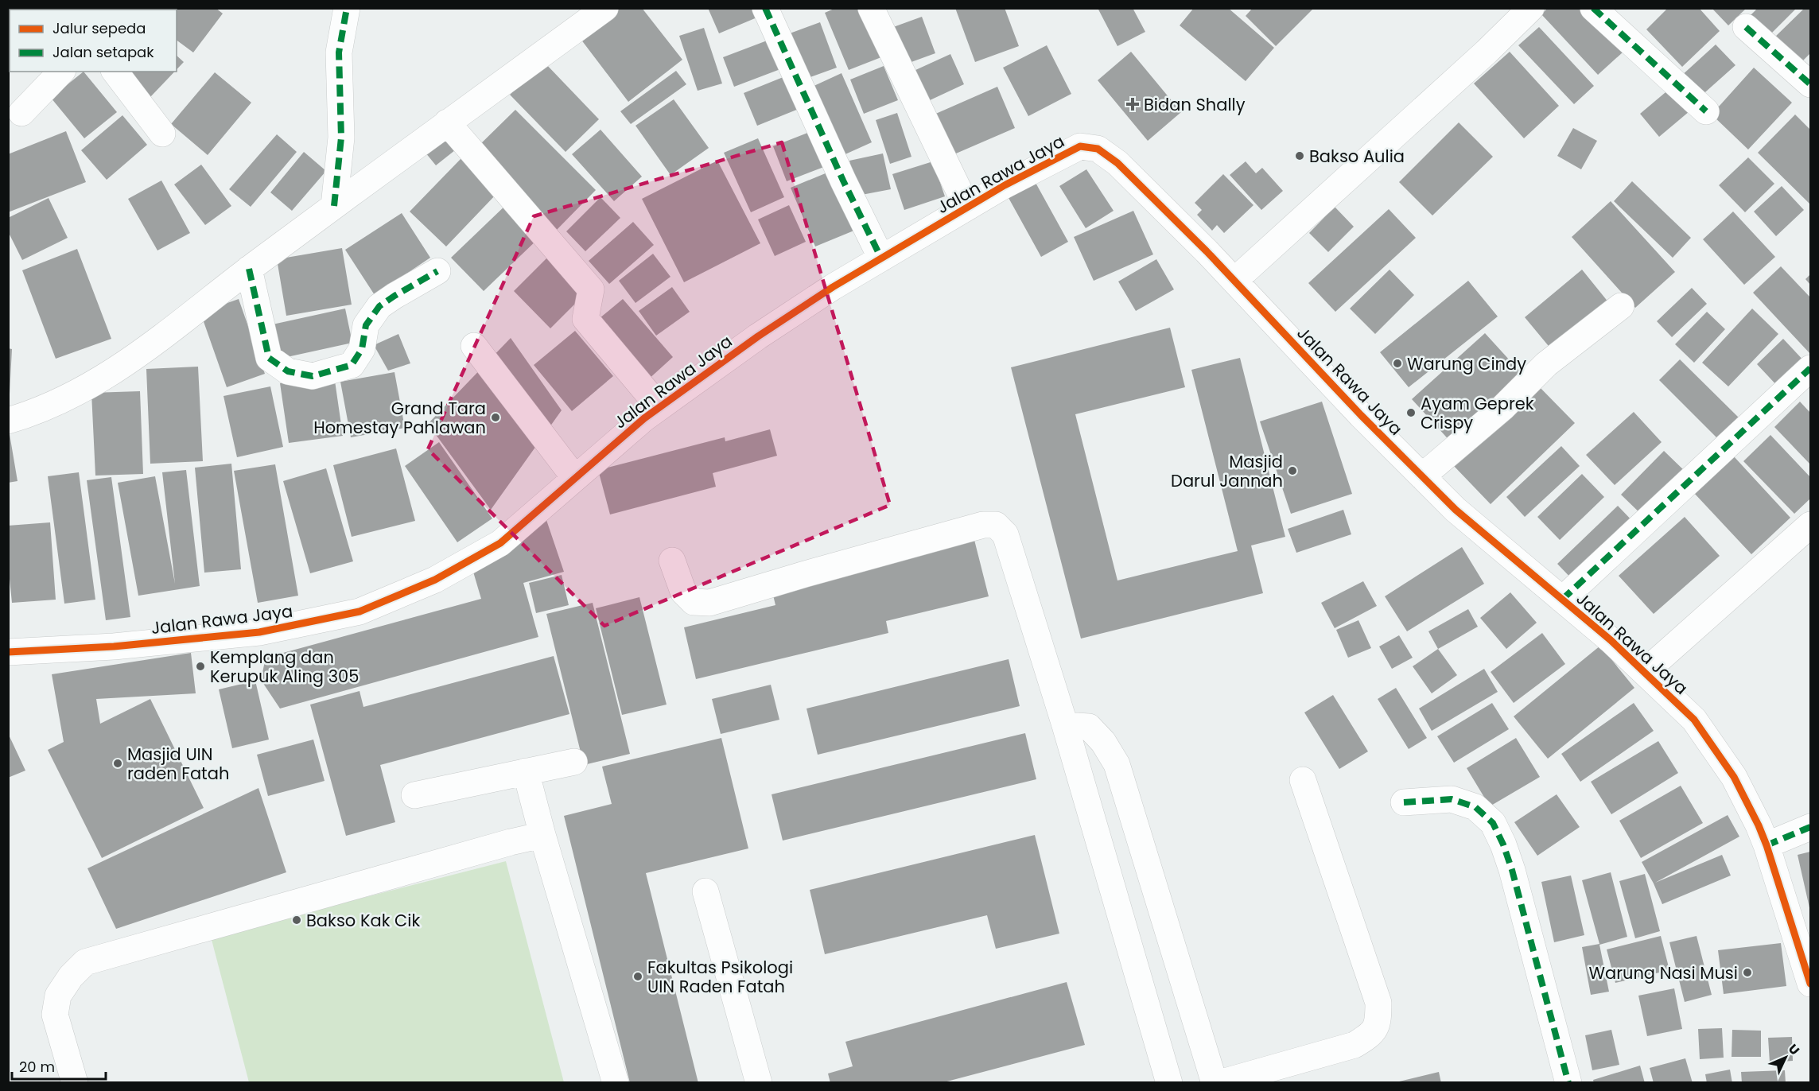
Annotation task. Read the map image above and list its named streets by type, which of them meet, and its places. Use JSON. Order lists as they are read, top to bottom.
{
  "streets": {
    "street": ["Jalan Rawa Jaya"]
  },
  "places": {
    "health": ["Bidan Shally"],
    "other": [
      "Bakso Aulia",
      "Warung Cindy",
      "Ayam Geprek Crispy",
      "Grand Tara Homestay Pahlawan",
      "Masjid Darul Jannah",
      "Kemplang dan Kerupuk Aling 305",
      "Masjid UIN raden Fatah",
      "Bakso Kak Cik",
      "Warung Nasi Musi",
      "Fakultas Psikologi UIN Raden Fatah"
    ]
  },
  "legend": ["Jalur sepeda", "Jalan setapak"],
  "scale_bar": "20 m",
  "north": "top right"
}
